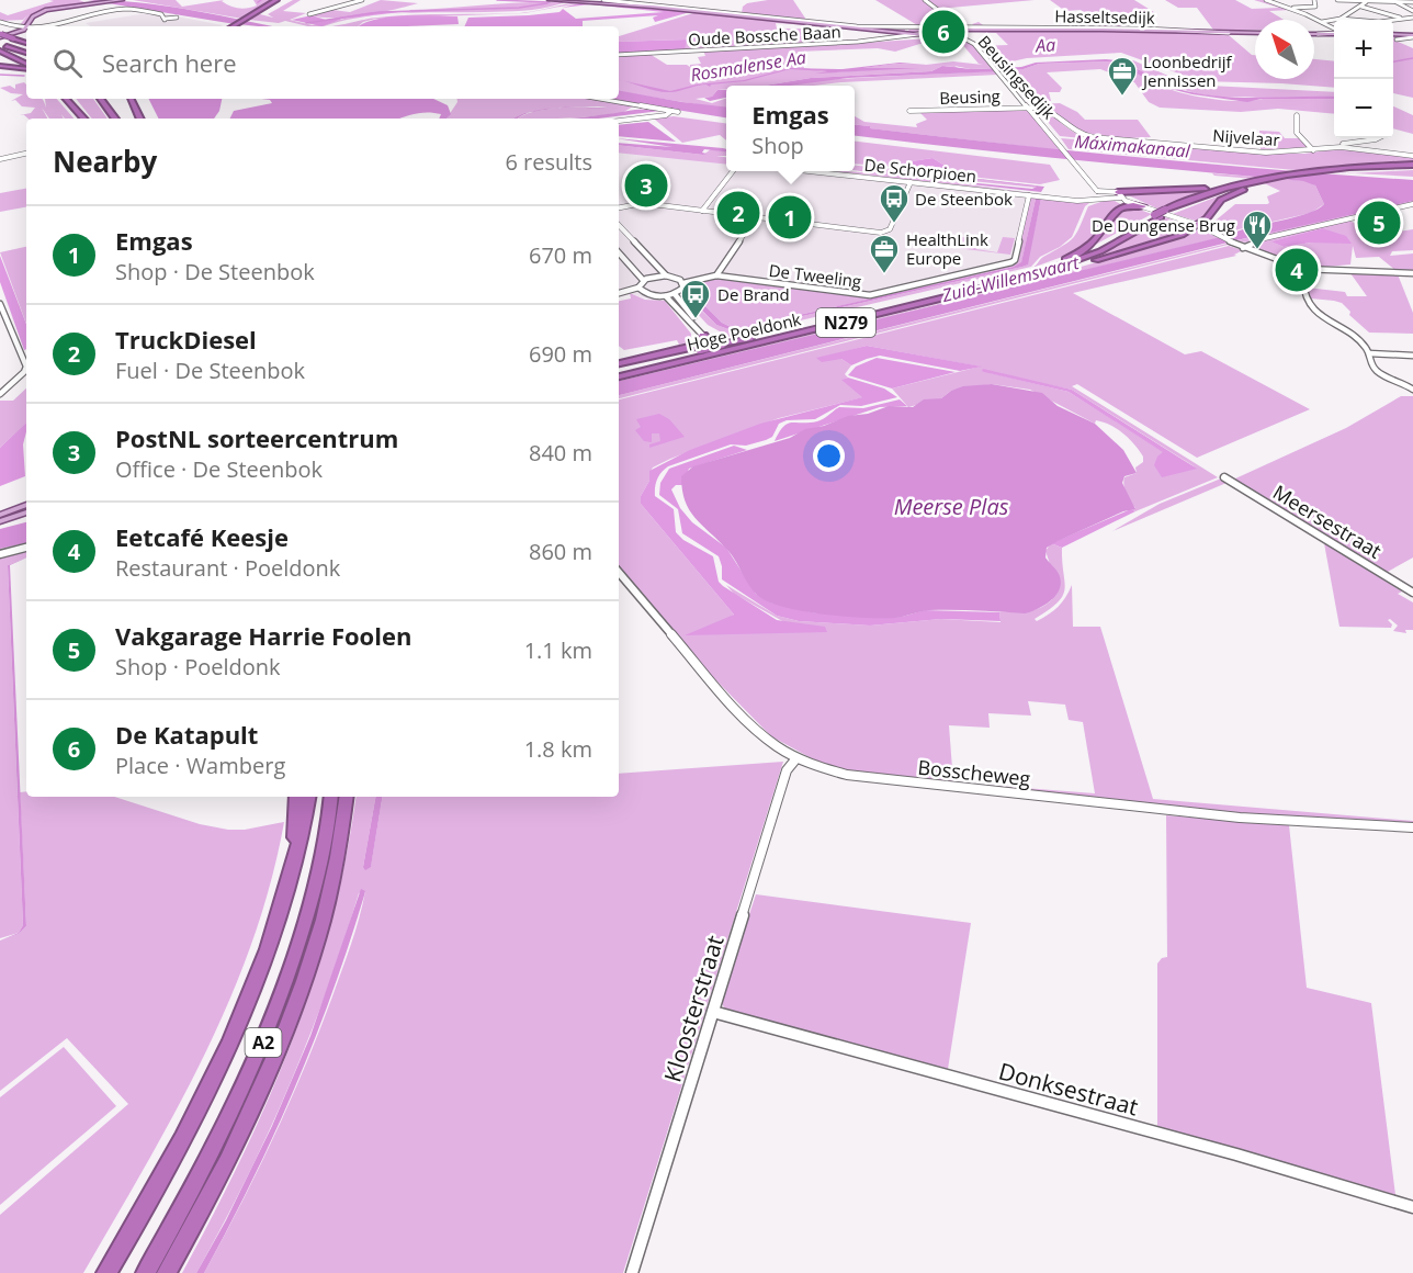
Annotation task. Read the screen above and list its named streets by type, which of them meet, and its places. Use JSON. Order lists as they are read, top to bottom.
{
  "streets": {
    "highway": ["N279", "Hoge Poeldonk", "A2"],
    "main road": ["Hasseltsedijk"],
    "street": [
      "Oude Bossche Baan",
      "Beusingsedijk",
      "Beusing",
      "Nijvelaar",
      "De Schorpioen",
      "De Tweeling",
      "Meersestraat",
      "Bosscheweg",
      "Kloosterstraat",
      "Donksestraat"
    ]
  },
  "crossings": [
    ["Hasseltsedijk", "Oude Bossche Baan"],
    ["Hasseltsedijk", "Beusingsedijk"],
    ["Beusingsedijk", "Beusing"],
    ["Beusingsedijk", "Nijvelaar"],
    ["Beusing", "Nijvelaar"],
    ["De Schorpioen", "De Tweeling"],
    ["N279", "Hoge Poeldonk"],
    ["Bosscheweg", "Kloosterstraat"],
    ["Kloosterstraat", "Donksestraat"]
  ],
  "water": [
    "Aa",
    "Rosmalense Aa",
    "Máximakanaal",
    "Zuid-Willemsvaart",
    "Meerse Plas"
  ],
  "places": {
    "office": ["Loonbedrijf Jennissen", "HealthLink Europe"],
    "bus stop": ["De Steenbok", "De Brand"],
    "restaurant": ["De Dungense Brug"]
  },
  "north": "top left",
  "page": {
    "pins": [
      "6",
      "3",
      "2",
      "1",
      "5",
      "4"
    ],
    "map_buttons": ["+", "−"],
    "search": "Search here",
    "popup": ["Emgas", "Shop"],
    "heading": ["Nearby", "6 results"],
    "list": [
      {
        "mark": "1",
        "name": "Emgas",
        "note": "Shop · De Steenbok",
        "value": "670 m"
      },
      {
        "mark": "2",
        "name": "TruckDiesel",
        "note": "Fuel · De Steenbok",
        "value": "690 m"
      },
      {
        "mark": "3",
        "name": "PostNL sorteercentrum",
        "note": "Office · De Steenbok",
        "value": "840 m"
      },
      {
        "mark": "4",
        "name": "Eetcafé Keesje",
        "note": "Restaurant · Poeldonk",
        "value": "860 m"
      },
      {
        "mark": "5",
        "name": "Vakgarage Harrie Foolen",
        "note": "Shop · Poeldonk",
        "value": "1.1 km"
      },
      {
        "mark": "6",
        "name": "De Katapult",
        "note": "Place · Wamberg",
        "value": "1.8 km"
      }
    ]
  }
}
